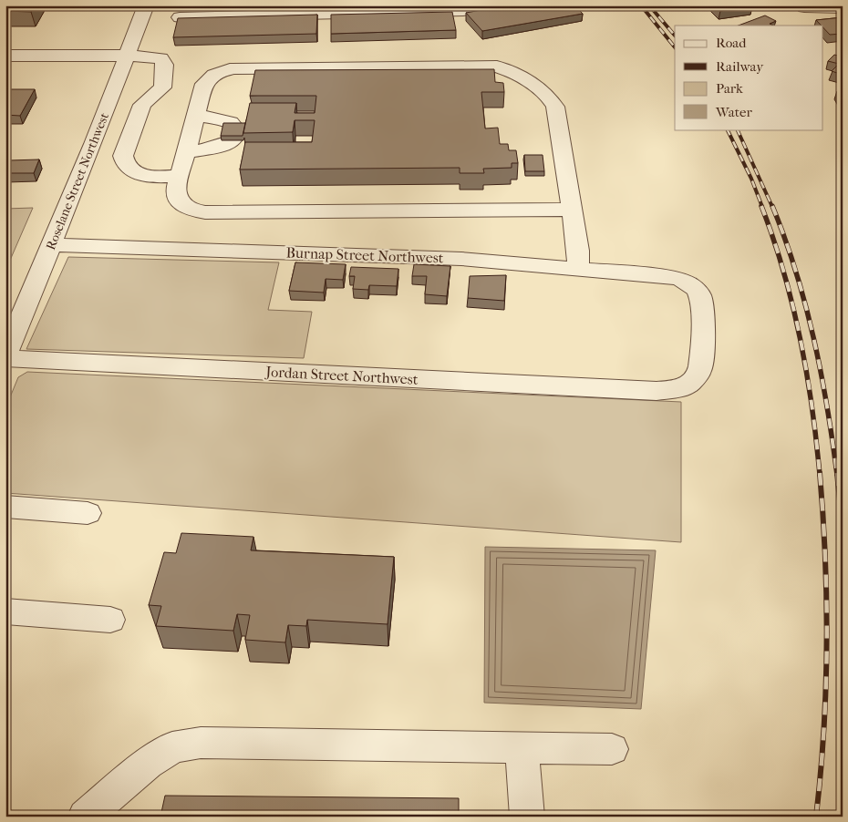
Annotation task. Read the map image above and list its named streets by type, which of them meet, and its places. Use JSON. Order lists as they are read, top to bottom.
{
  "streets": {
    "street": ["Roselane Street Northwest", "Burnap Street Northwest", "Jordan Street Northwest"]
  },
  "crossings": [
    ["Roselane Street Northwest", "Burnap Street Northwest"],
    ["Burnap Street Northwest", "Jordan Street Northwest"]
  ],
  "legend": [
    "Road",
    "Railway",
    "Park",
    "Water"
  ]
}
